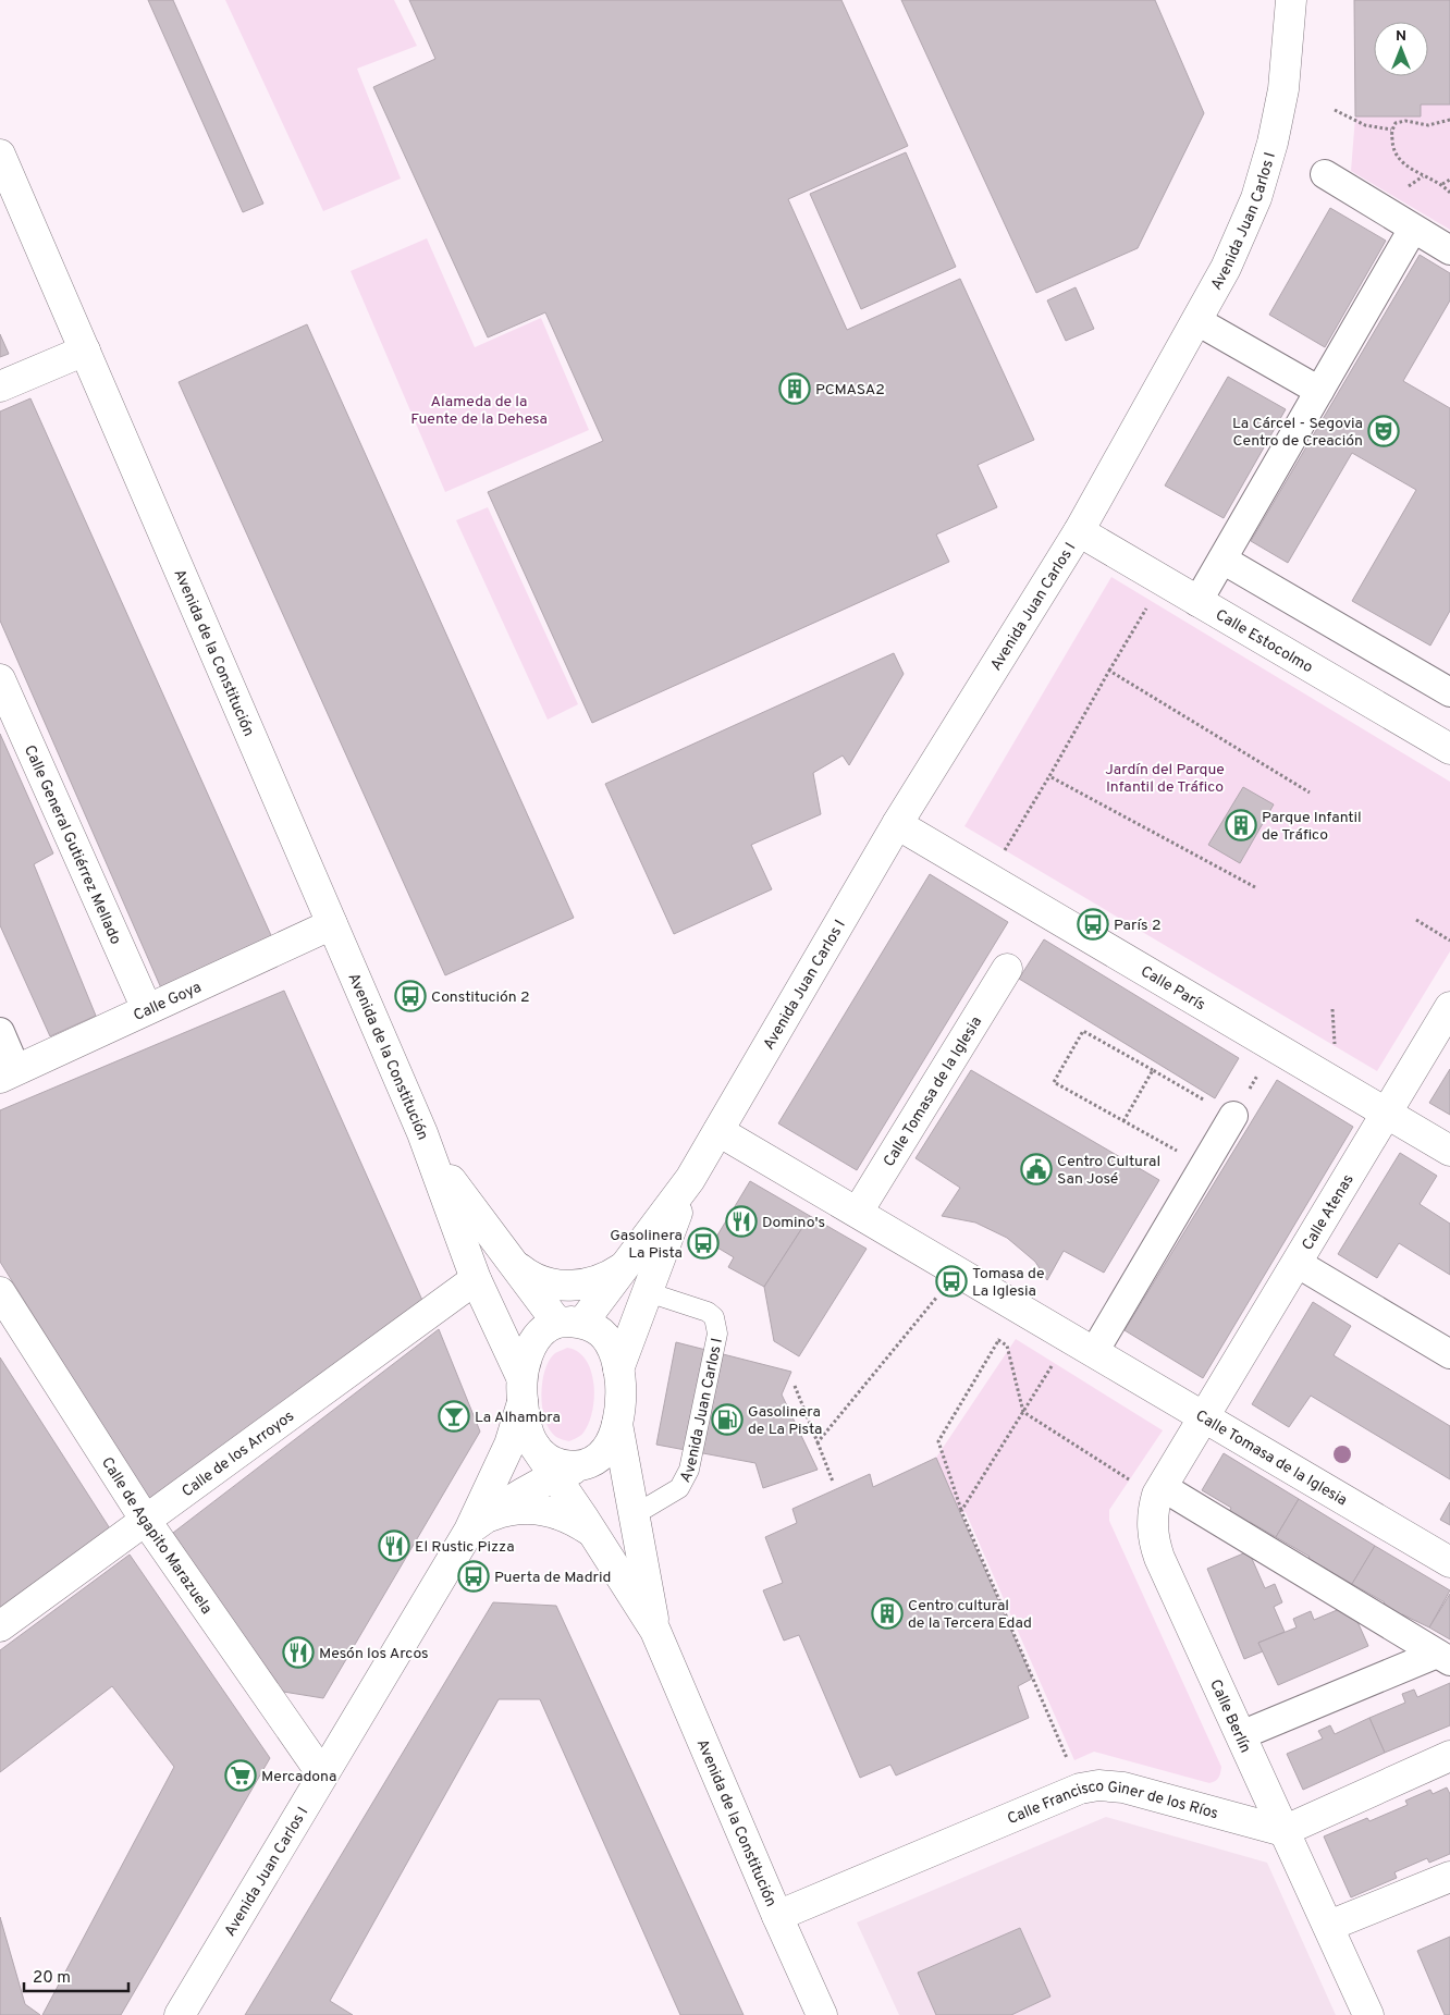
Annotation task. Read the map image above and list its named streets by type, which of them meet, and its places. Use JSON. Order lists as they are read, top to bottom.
{
  "streets": {
    "street": [
      "Avenida Juan Carlos I",
      "Calle Estocolmo",
      "Avenida de la Constitución",
      "Calle General Gutiérrez Mellado",
      "Calle París",
      "Calle Goya",
      "Calle Tomasa de la Iglesia",
      "Calle Atenas",
      "Calle de los Arroyos",
      "Calle de Agapito Marazuela",
      "Calle Berlín",
      "Calle Francisco Giner de los Ríos"
    ]
  },
  "crossings": [
    ["Avenida Juan Carlos I", "Calle Estocolmo"],
    ["Avenida Juan Carlos I", "Avenida de la Constitución"],
    ["Avenida Juan Carlos I", "Calle París"],
    ["Avenida Juan Carlos I", "Calle Tomasa de la Iglesia"],
    ["Avenida Juan Carlos I", "Calle de Agapito Marazuela"],
    ["Avenida de la Constitución", "Calle Goya"],
    ["Avenida de la Constitución", "Calle de los Arroyos"],
    ["Avenida de la Constitución", "Calle Francisco Giner de los Ríos"],
    ["Calle General Gutiérrez Mellado", "Calle Goya"],
    ["Calle París", "Calle Atenas"],
    ["Calle Tomasa de la Iglesia", "Calle Atenas"],
    ["Calle Tomasa de la Iglesia", "Calle Berlín"],
    ["Calle Atenas", "Calle Berlín"],
    ["Calle de los Arroyos", "Calle de Agapito Marazuela"],
    ["Calle Berlín", "Calle Francisco Giner de los Ríos"]
  ],
  "parks": ["Alameda de la Fuente de la Dehesa", "Jardín del Parque Infantil de Tráfico"],
  "places": {
    "building": ["PCMASA2", "Parque Infantil de Tráfico", "Centro cultural de la Tercera Edad"],
    "theatre": ["La Cárcel - Segovia Centro de Creación"],
    "bus stop": [
      "París 2",
      "Constitución 2",
      "Gasolinera La Pista",
      "Tomasa de La Iglesia",
      "Puerta de Madrid"
    ],
    "public building": ["Centro Cultural San José"],
    "restaurant": ["Domino's", "El Rustic Pizza", "Mesón los Arcos"],
    "bar": ["La Alhambra"],
    "fuel station": ["Gasolinera de La Pista"],
    "supermarket": ["Mercadona"]
  },
  "scale_bar": "20 m",
  "north": "top"
}
